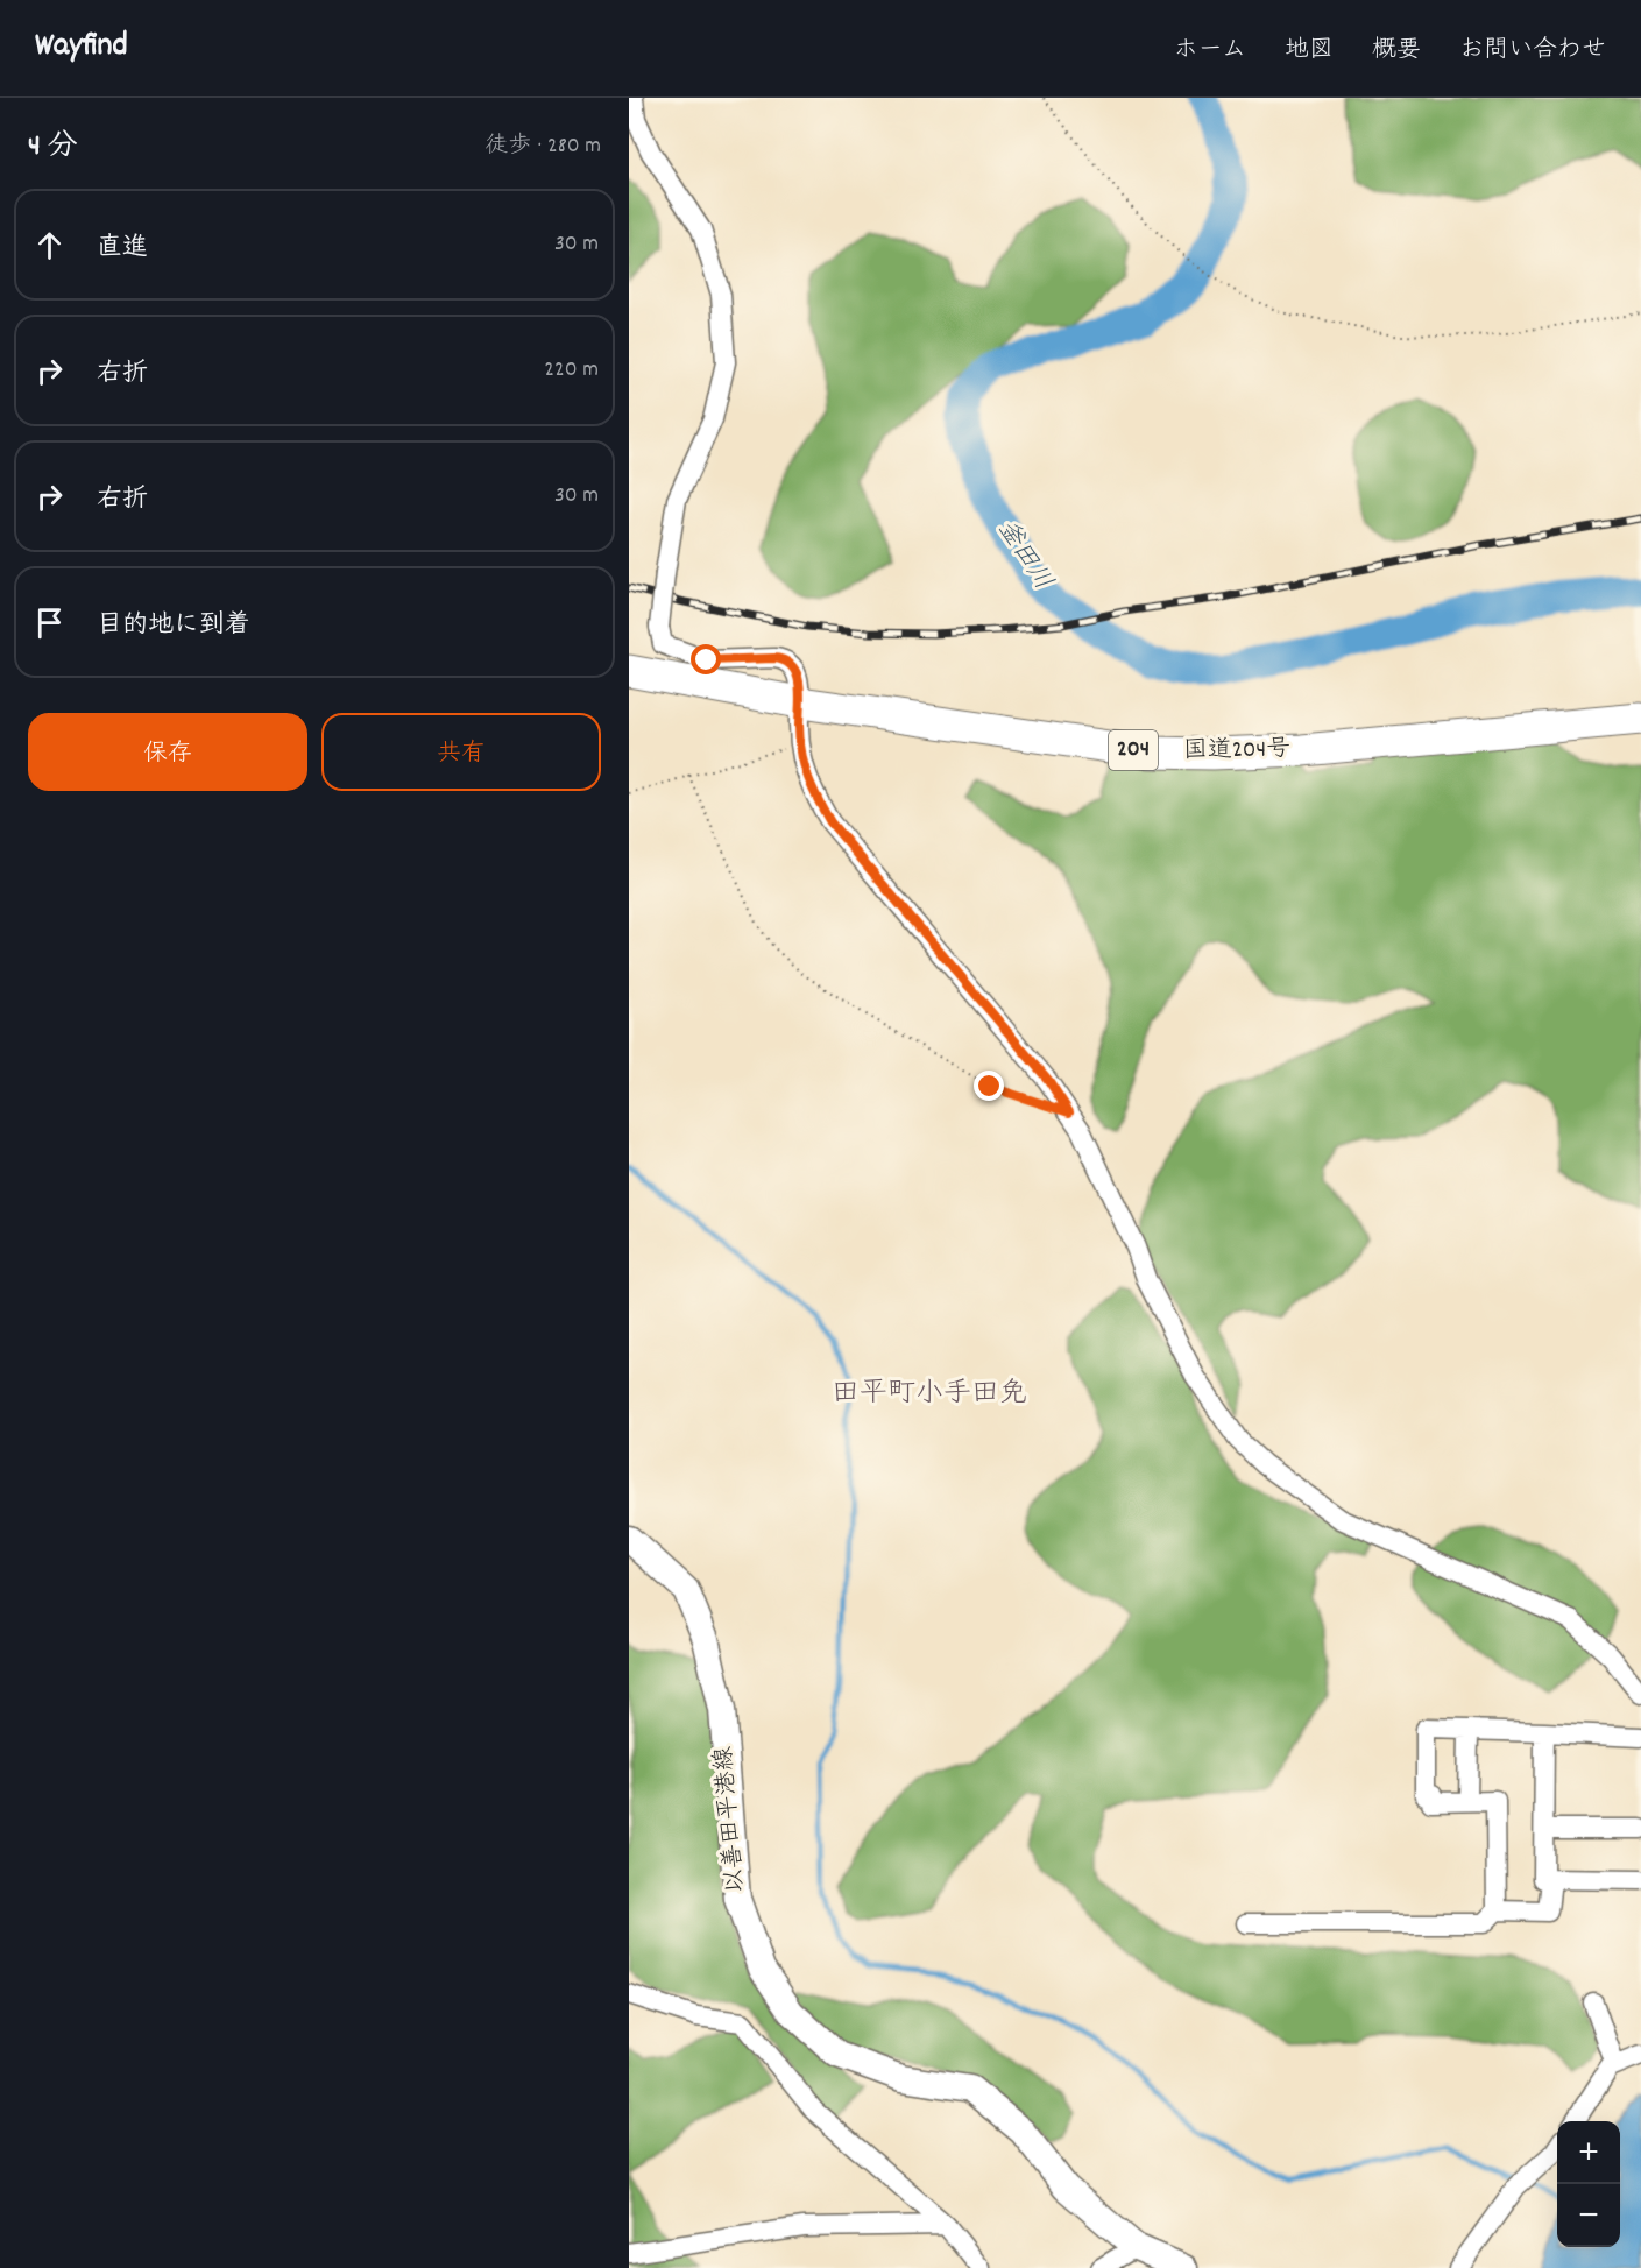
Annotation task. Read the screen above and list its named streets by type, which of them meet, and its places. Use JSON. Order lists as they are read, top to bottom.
{
  "streets": {
    "highway": ["204", "国道204号"],
    "main road": ["以善田平港線"]
  },
  "districts": ["田平町小手田免"],
  "water": ["釜田川"],
  "page": {
    "header": "Wayfind",
    "nav": [
      "ホーム",
      "地図",
      "概要",
      "お問い合わせ"
    ],
    "heading": ["4 分", "徒歩 · 280 m"],
    "list": [
      ["直進", "30 m"],
      ["右折", "220 m"],
      ["右折", "30 m"],
      "目的地に到着"
    ],
    "buttons": ["保存", "共有"],
    "map_buttons": ["+", "−"]
  }
}
